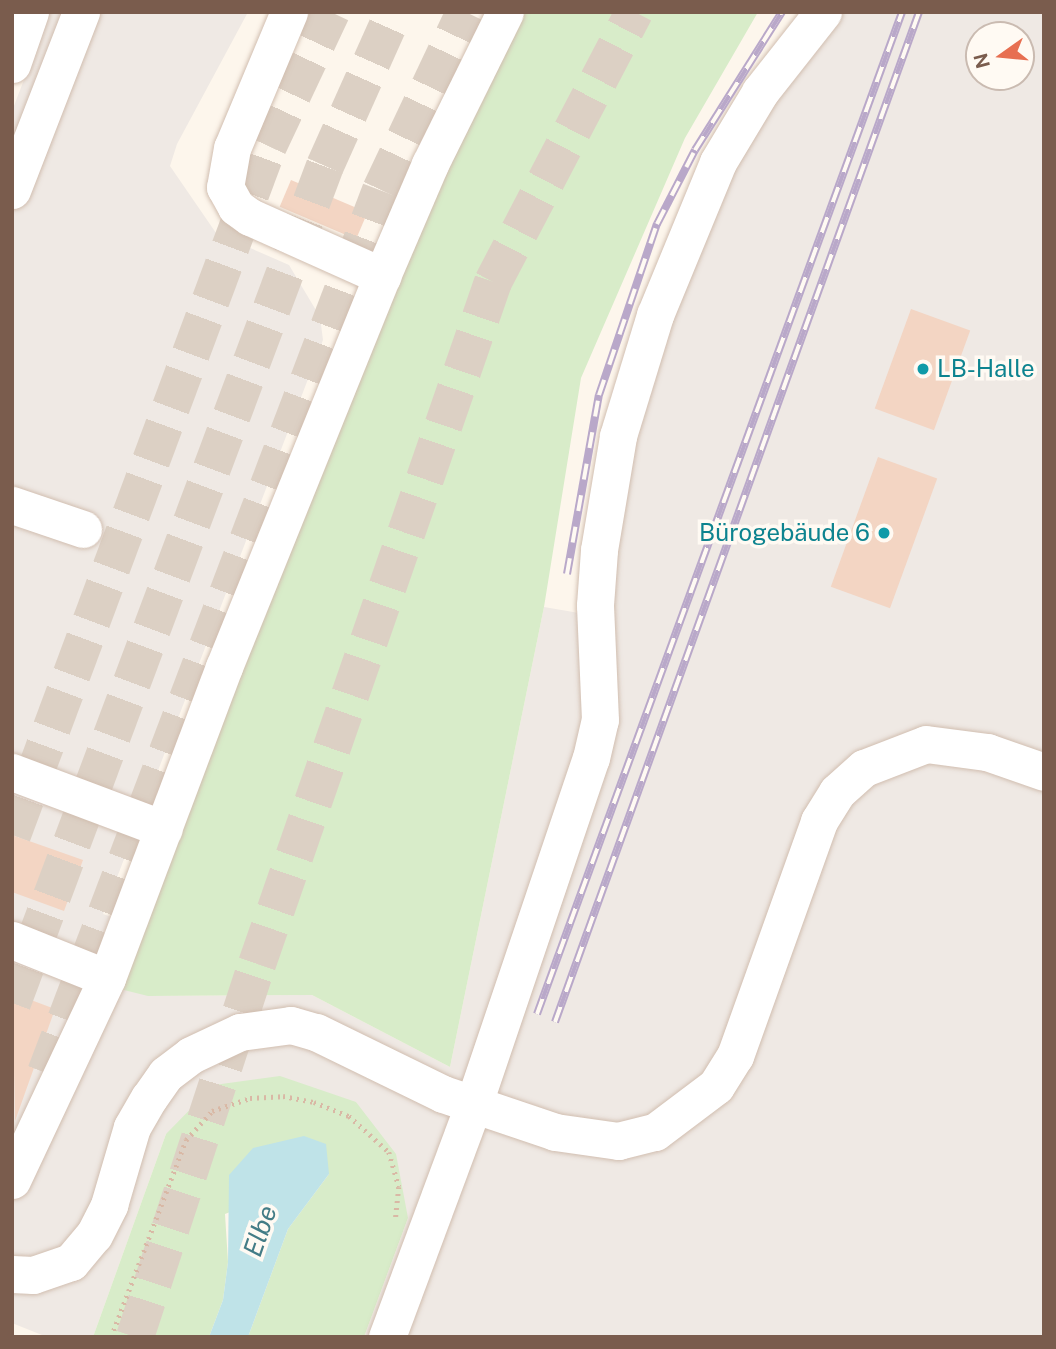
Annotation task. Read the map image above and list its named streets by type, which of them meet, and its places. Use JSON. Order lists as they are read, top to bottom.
{
  "water": ["Elbe"],
  "places": ["LB-Halle", "Bürogebäude 6"],
  "north": "left"
}
